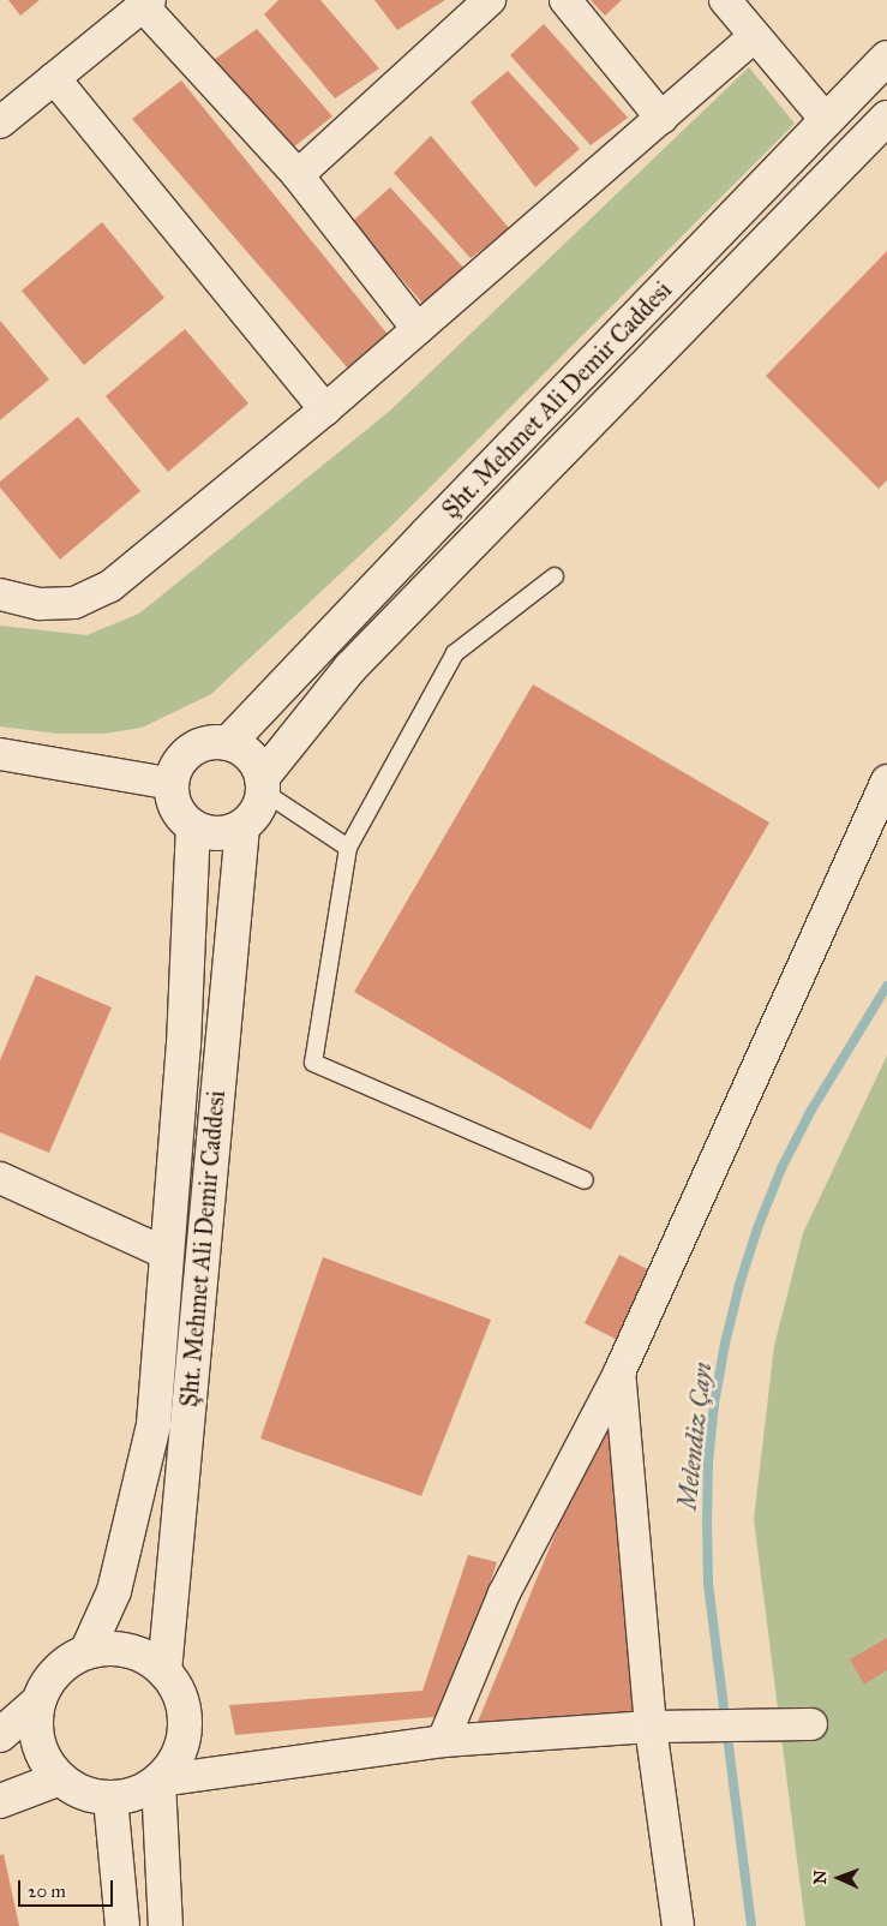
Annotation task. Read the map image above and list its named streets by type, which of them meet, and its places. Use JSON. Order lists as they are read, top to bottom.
{
  "streets": {
    "main road": ["Şht. Mehmet Ali Demir Caddesi"]
  },
  "water": ["Melendiz Çayı"],
  "scale_bar": "20 m",
  "north": "left"
}
